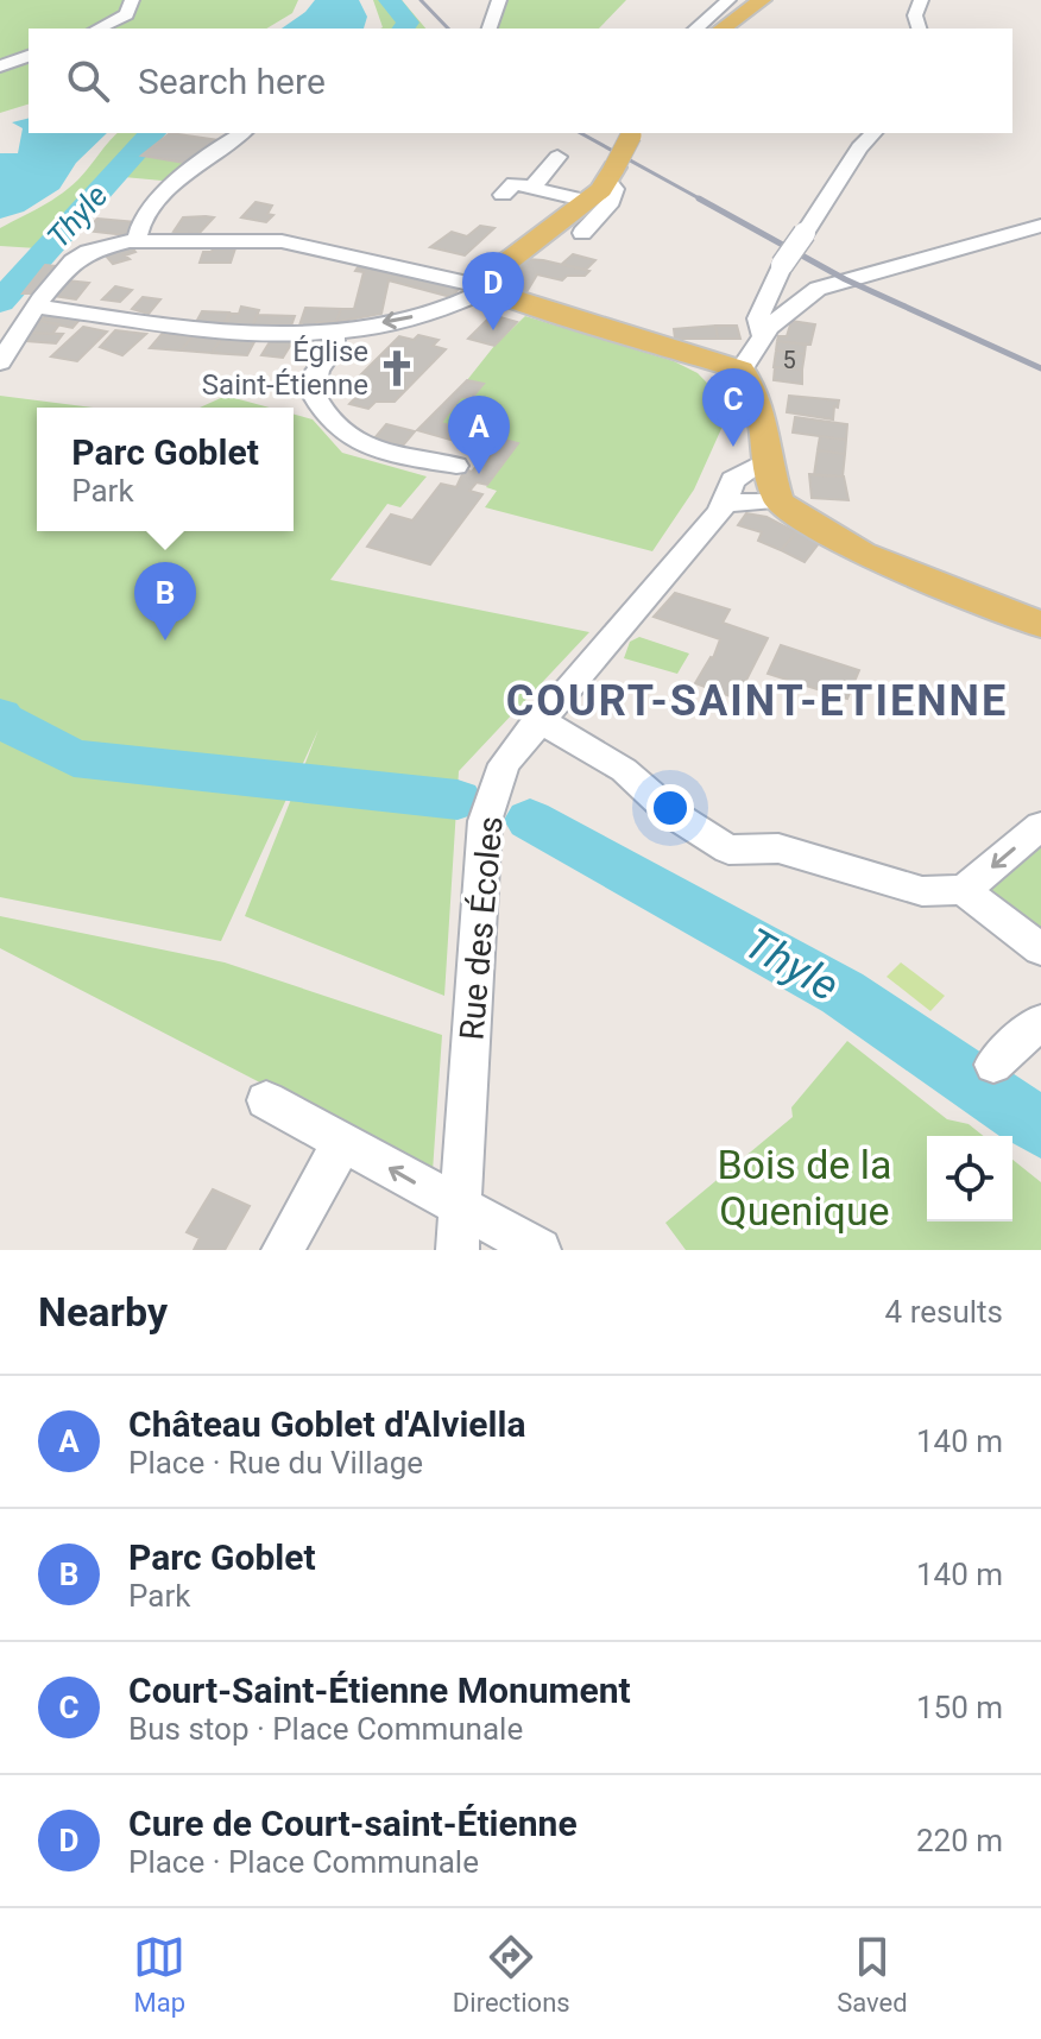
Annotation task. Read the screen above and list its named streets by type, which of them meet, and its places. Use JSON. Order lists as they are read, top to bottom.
{
  "streets": {
    "street": ["Rue des Écoles"]
  },
  "districts": ["COURT-SAINT-ETIENNE"],
  "water": ["Thyle"],
  "parks": ["Bois de la Quenique"],
  "places": {
    "church": ["Église Saint-Étienne"]
  },
  "house_numbers": ["5"],
  "page": {
    "search": "Search here",
    "pins": [
      "D",
      "C",
      "A",
      "B"
    ],
    "popup": ["Parc Goblet", "Park"],
    "heading": ["Nearby", "4 results"],
    "list": [
      {
        "mark": "A",
        "name": "Château Goblet d'Alviella",
        "note": "Place · Rue du Village",
        "value": "140 m"
      },
      {
        "mark": "B",
        "name": "Parc Goblet",
        "note": "Park",
        "value": "140 m"
      },
      {
        "mark": "C",
        "name": "Court-Saint-Étienne Monument",
        "note": "Bus stop · Place Communale",
        "value": "150 m"
      },
      {
        "mark": "D",
        "name": "Cure de Court-saint-Étienne",
        "note": "Place · Place Communale",
        "value": "220 m"
      }
    ],
    "nav": ["Map", "Directions", "Saved"]
  }
}
